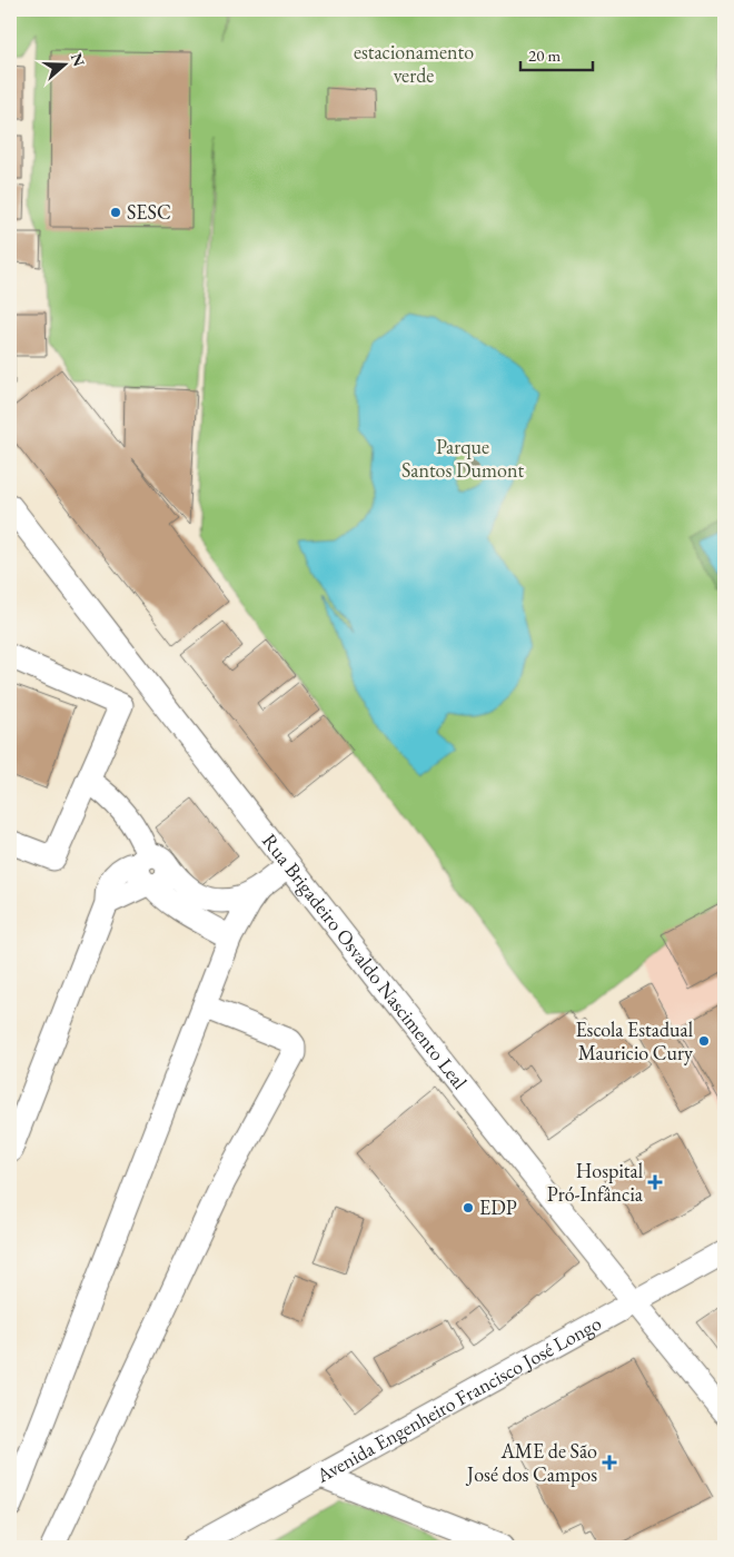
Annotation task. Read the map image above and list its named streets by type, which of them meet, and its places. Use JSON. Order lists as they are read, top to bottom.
{
  "streets": {
    "street": ["Rua Brigadeiro Osvaldo Nascimento Leal", "Avenida Engenheiro Francisco José Longo"]
  },
  "crossings": [
    ["Rua Brigadeiro Osvaldo Nascimento Leal", "Avenida Engenheiro Francisco José Longo"]
  ],
  "parks": ["estacionamento verde", "Parque Santos Dumont"],
  "places": {
    "other": ["SESC", "Escola Estadual Mauricio Cury", "EDP"],
    "health": ["Hospital Pró-Infância", "AME de São José dos Campos"]
  },
  "scale_bar": "20 m",
  "north": "right"
}
